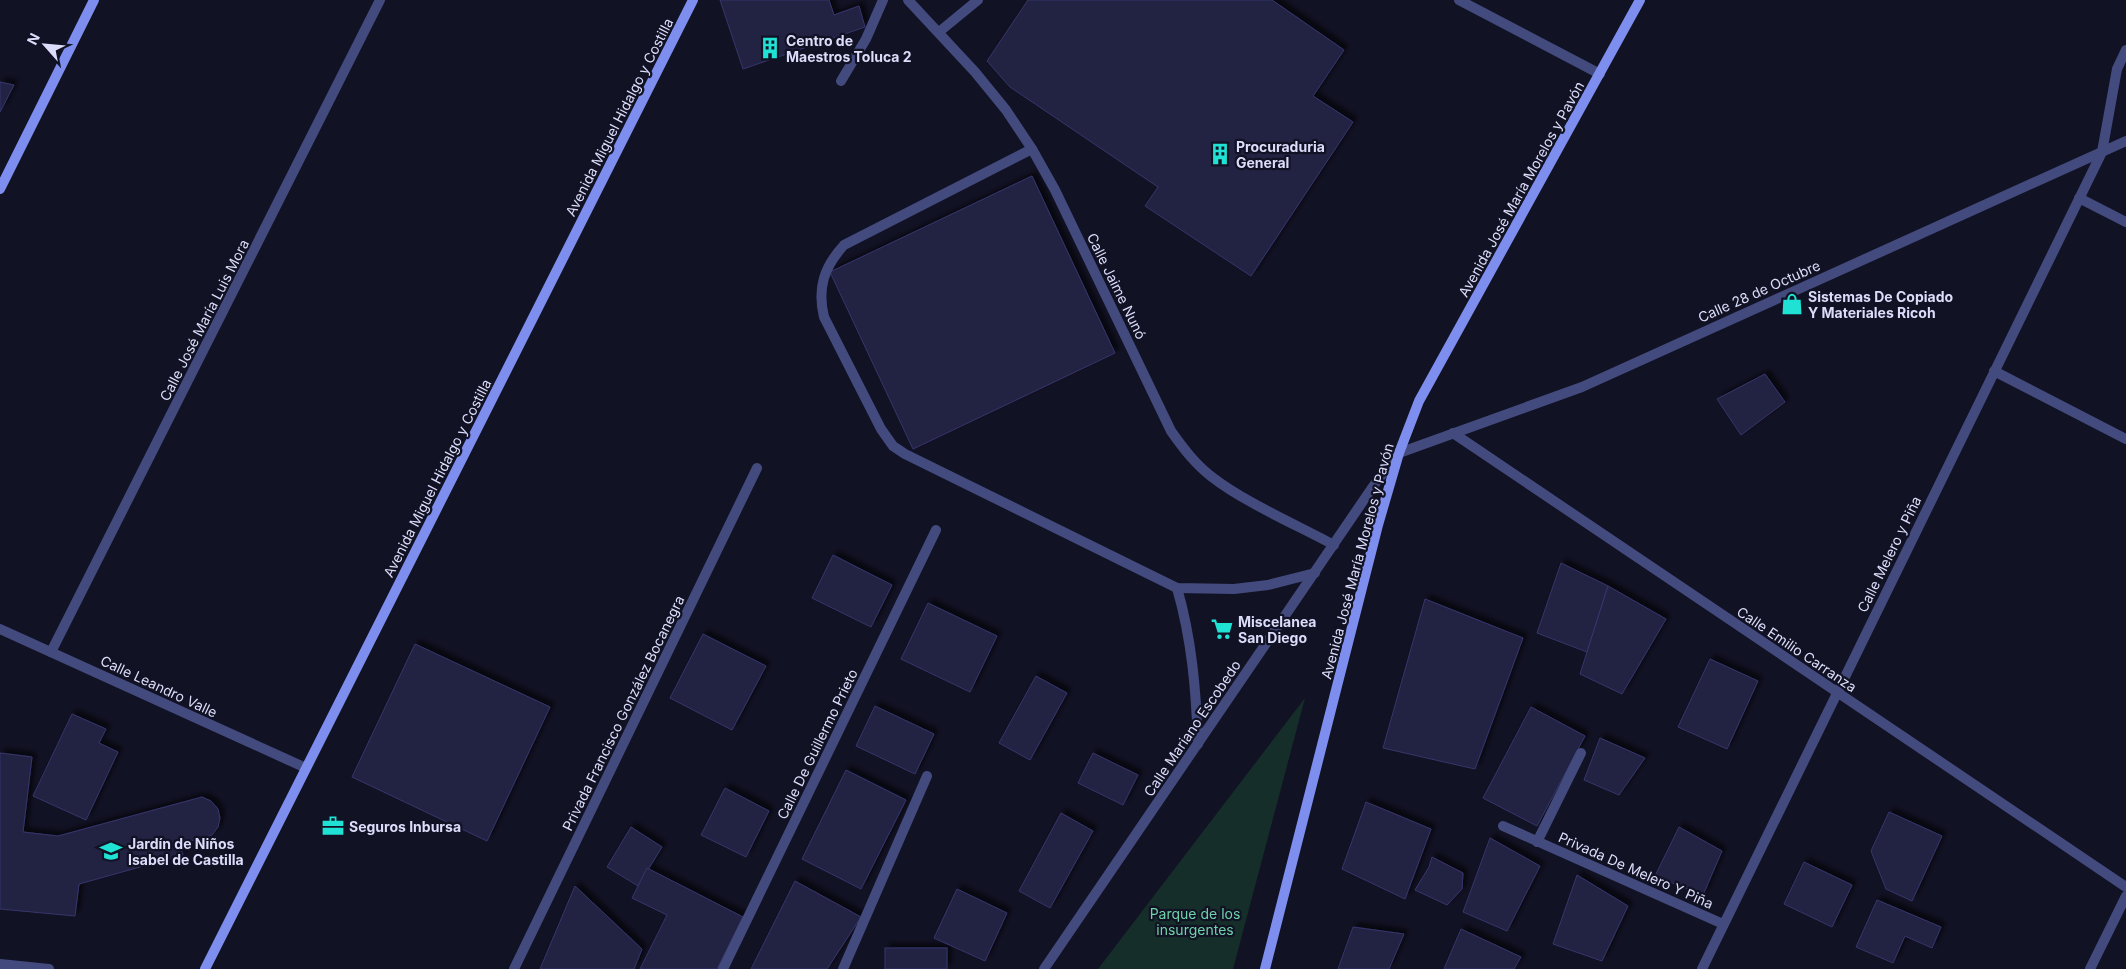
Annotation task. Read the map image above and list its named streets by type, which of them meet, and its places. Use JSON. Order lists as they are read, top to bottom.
{
  "streets": {
    "main road": ["Avenida Miguel Hidalgo y Costilla", "Avenida José María Morelos y Pavón"],
    "street": [
      "Calle Jaime Nunó",
      "Calle 28 de Octubre",
      "Calle José María Luis Mora",
      "Calle Melero y Piña",
      "Calle Emilio Carranza",
      "Calle Leandro Valle",
      "Privada Francisco González Bocanegra",
      "Calle Mariano Escobedo",
      "Calle De Guillermo Prieto",
      "Privada De Melero Y Piña"
    ]
  },
  "crossings": [
    ["Avenida Miguel Hidalgo y Costilla", "Calle Leandro Valle"],
    ["Avenida José María Morelos y Pavón", "Calle 28 de Octubre"],
    ["Avenida José María Morelos y Pavón", "Calle Mariano Escobedo"],
    ["Calle Jaime Nunó", "Calle Mariano Escobedo"],
    ["Calle 28 de Octubre", "Calle Melero y Piña"],
    ["Calle 28 de Octubre", "Calle Emilio Carranza"],
    ["Calle 28 de Octubre", "Calle Mariano Escobedo"],
    ["Calle José María Luis Mora", "Calle Leandro Valle"],
    ["Calle Melero y Piña", "Calle Emilio Carranza"],
    ["Calle Melero y Piña", "Privada De Melero Y Piña"]
  ],
  "parks": ["Parque de los insurgentes"],
  "places": {
    "building": ["Centro de Maestros Toluca 2", "Procuraduria General"],
    "shop": ["Sistemas De Copiado Y Materiales Ricoh"],
    "supermarket": ["Miscelanea San Diego"],
    "office": ["Seguros Inbursa"],
    "school or university": ["Jardín de Niños Isabel de Castilla"]
  },
  "north": "top left"
}
